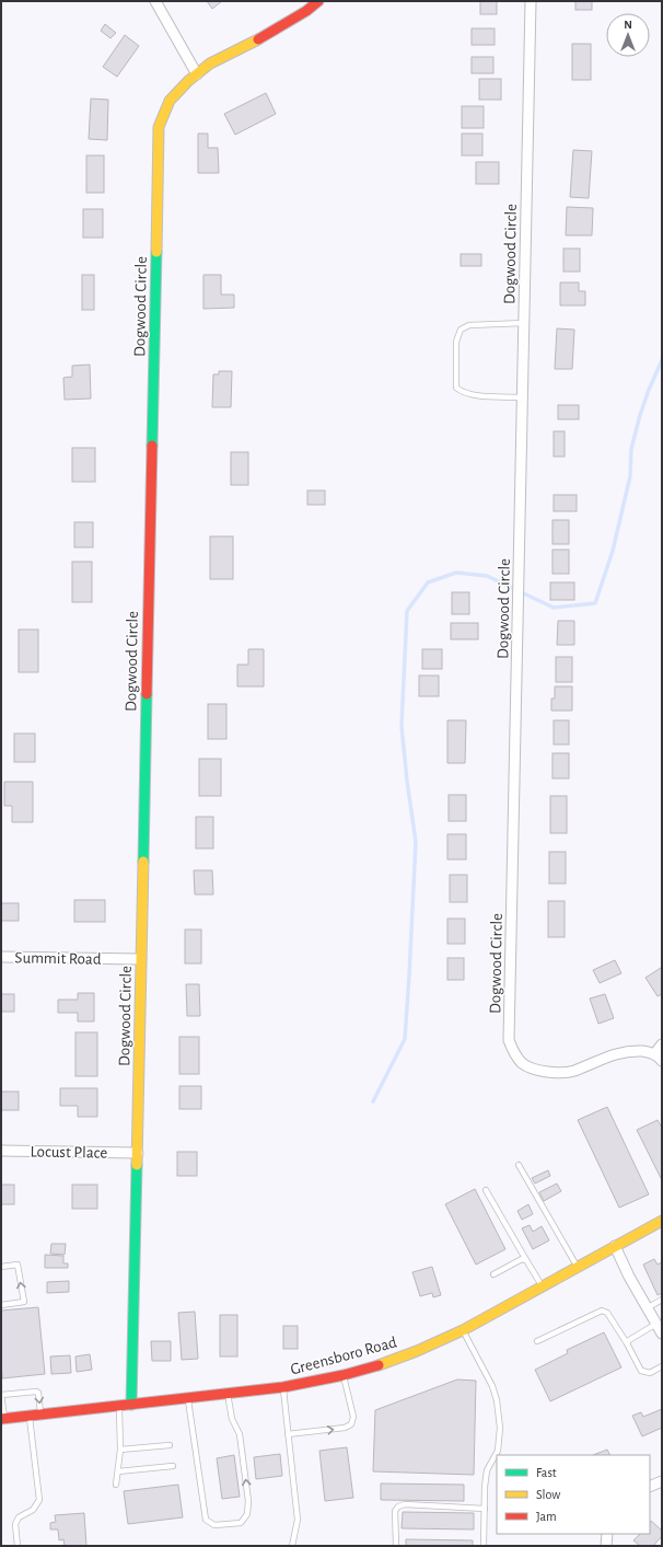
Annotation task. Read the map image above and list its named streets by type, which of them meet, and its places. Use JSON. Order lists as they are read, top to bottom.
{
  "streets": {
    "street": [
      "Dogwood Circle",
      "Summit Road",
      "Locust Place",
      "Greensboro Road"
    ]
  },
  "crossings": [
    ["Dogwood Circle", "Summit Road"],
    ["Dogwood Circle", "Locust Place"],
    ["Dogwood Circle", "Greensboro Road"]
  ],
  "legend": ["Fast", "Slow", "Jam"],
  "north": "top"
}
